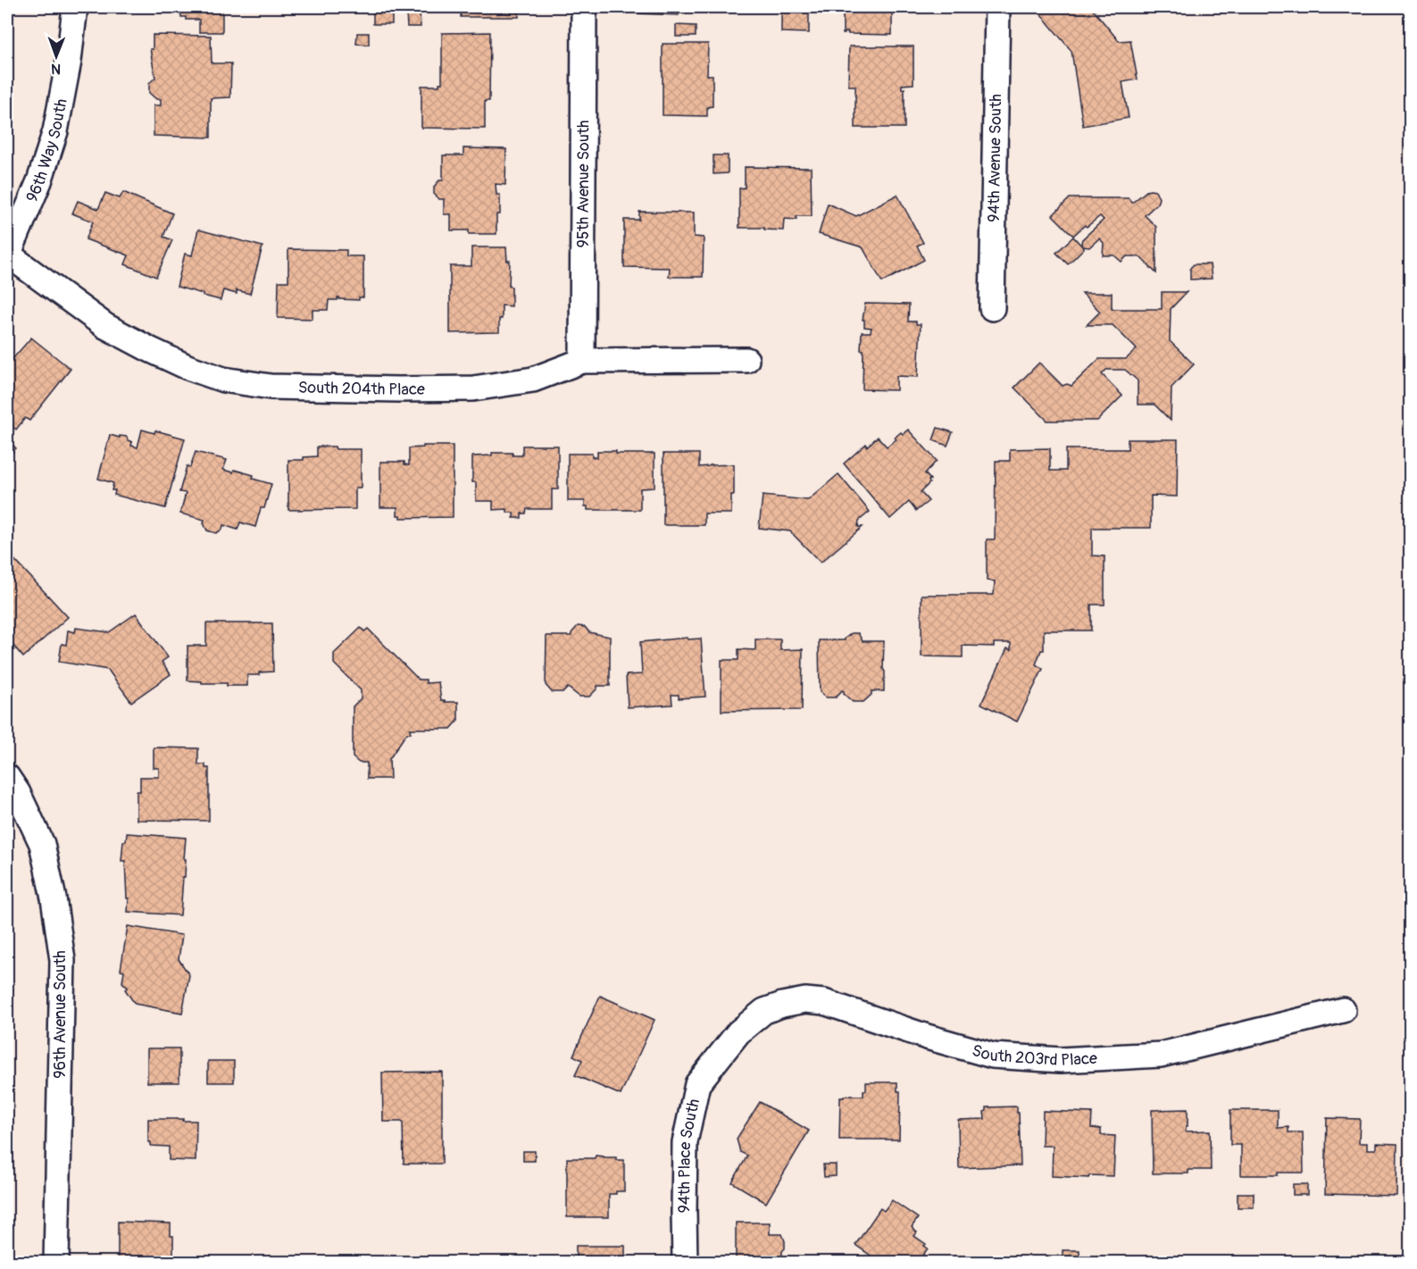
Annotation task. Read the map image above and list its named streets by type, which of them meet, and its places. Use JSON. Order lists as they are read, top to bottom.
{
  "streets": {
    "street": [
      "96th Way South",
      "94th Avenue South",
      "95th Avenue South",
      "South 204th Place",
      "96th Avenue South",
      "South 203rd Place",
      "94th Place South"
    ]
  },
  "crossings": [
    ["96th Way South", "South 204th Place"],
    ["95th Avenue South", "South 204th Place"],
    ["South 203rd Place", "94th Place South"]
  ],
  "north": "bottom"
}
